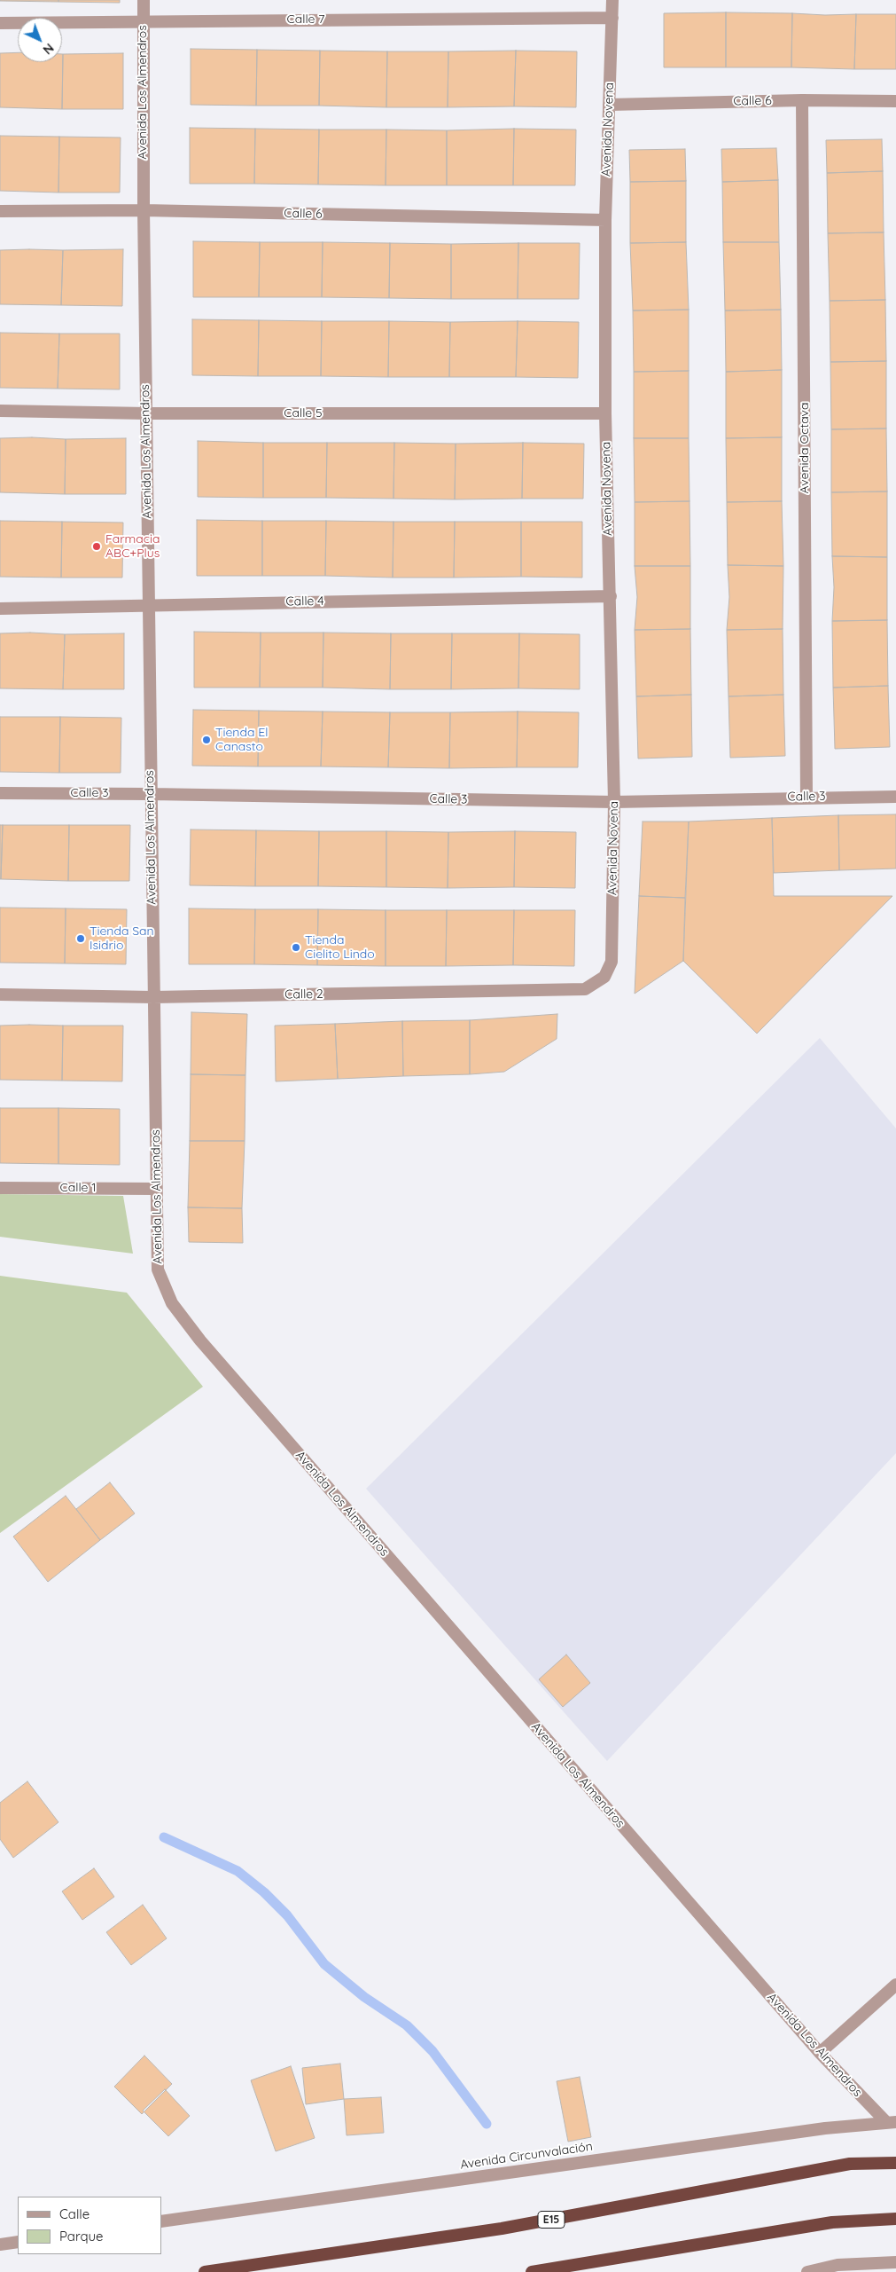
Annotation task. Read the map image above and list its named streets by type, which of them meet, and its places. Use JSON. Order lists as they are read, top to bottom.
{
  "streets": {
    "highway": ["E15"],
    "street": [
      "Calle 7",
      "Avenida Los Almendros",
      "Calle 6",
      "Avenida Novena",
      "Calle 5",
      "Avenida Octava",
      "Calle 4",
      "Calle 3",
      "Calle 2",
      "Calle 1",
      "Avenida Circunvalación"
    ]
  },
  "crossings": [
    ["Calle 7", "Avenida Los Almendros"],
    ["Calle 7", "Avenida Novena"],
    ["Avenida Los Almendros", "Calle 6"],
    ["Avenida Los Almendros", "Calle 5"],
    ["Avenida Los Almendros", "Calle 4"],
    ["Avenida Los Almendros", "Calle 3"],
    ["Avenida Los Almendros", "Calle 2"],
    ["Avenida Los Almendros", "Calle 1"],
    ["Avenida Los Almendros", "Avenida Circunvalación"],
    ["Calle 6", "Avenida Novena"],
    ["Calle 6", "Avenida Octava"],
    ["Avenida Novena", "Calle 5"],
    ["Avenida Novena", "Calle 4"],
    ["Avenida Novena", "Calle 3"],
    ["Avenida Novena", "Calle 2"],
    ["Avenida Octava", "Calle 3"]
  ],
  "places": [
    "Farmacia ABC+Plus",
    "Tienda El Canasto",
    "Tienda San Isidrio",
    "Tienda Cielito Lindo"
  ],
  "legend": ["Calle", "Parque"],
  "north": "bottom right"
}
